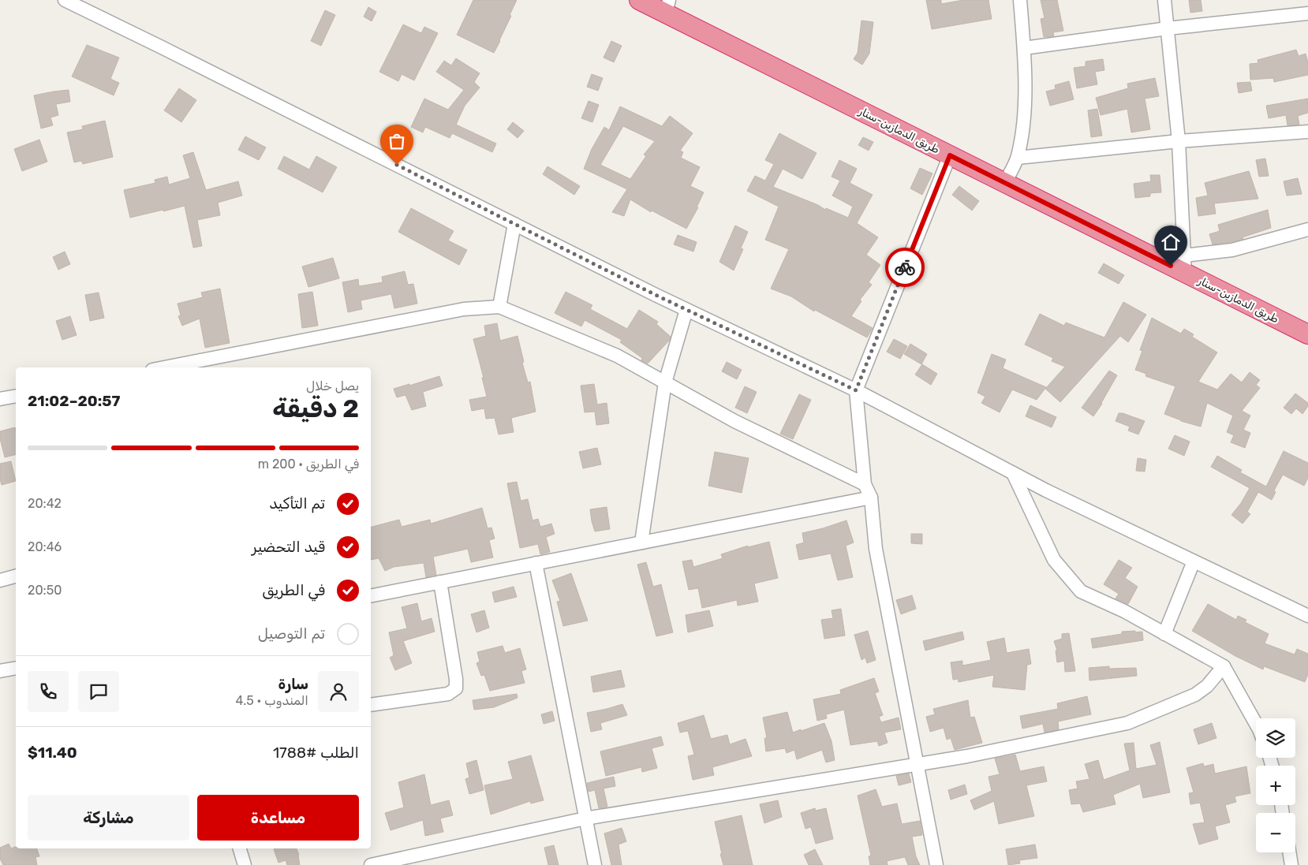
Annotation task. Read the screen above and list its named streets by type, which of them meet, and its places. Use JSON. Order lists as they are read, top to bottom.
{
  "streets": {
    "highway": ["طريق الدمازين-سنار"]
  },
  "page": {
    "heading": ["2 دقيقة", "يصل خلال", "20:57–21:02"],
    "panel": [
      "سارة",
      "المندوب · 4.5",
      "الطلب #1788",
      "$11.40"
    ],
    "bar": "في الطريق · 200 m",
    "list": [
      ["تم التأكيد", "20:42"],
      ["قيد التحضير", "20:46"],
      ["في الطريق", "20:50"],
      "تم التوصيل"
    ],
    "map_buttons": ["+", "−"],
    "buttons": ["مساعدة", "مشاركة"]
  }
}
